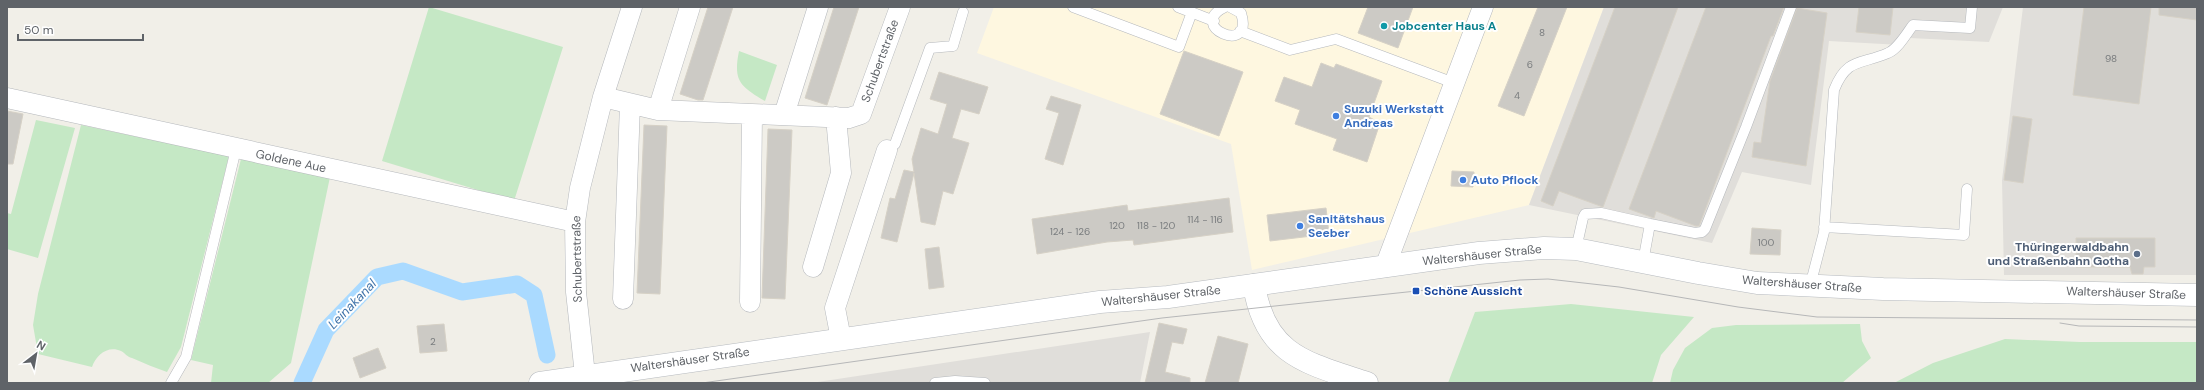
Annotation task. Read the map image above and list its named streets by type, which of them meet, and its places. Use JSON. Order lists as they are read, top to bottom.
{
  "streets": {
    "main road": ["Waltershäuser Straße"],
    "street": ["Schubertstraße", "Goldene Aue"]
  },
  "crossings": [
    ["Schubertstraße", "Goldene Aue"],
    ["Schubertstraße", "Waltershäuser Straße"]
  ],
  "water": ["Leinakanal"],
  "places": {
    "other": [
      "Jobcenter Haus A",
      "Suzuki Werkstatt Andreas",
      "Auto Pflock",
      "Sanitätshaus Seeber",
      "Thüringerwaldbahn und Straßenbahn Gotha"
    ],
    "transit": ["Schöne Aussicht"]
  },
  "house_numbers": [
    "8",
    "98",
    "6",
    "4",
    "114 - 116",
    "120",
    "118 - 120",
    "124 - 126",
    "100",
    "2"
  ],
  "scale_bar": "50 m",
  "north": "top right"
}
